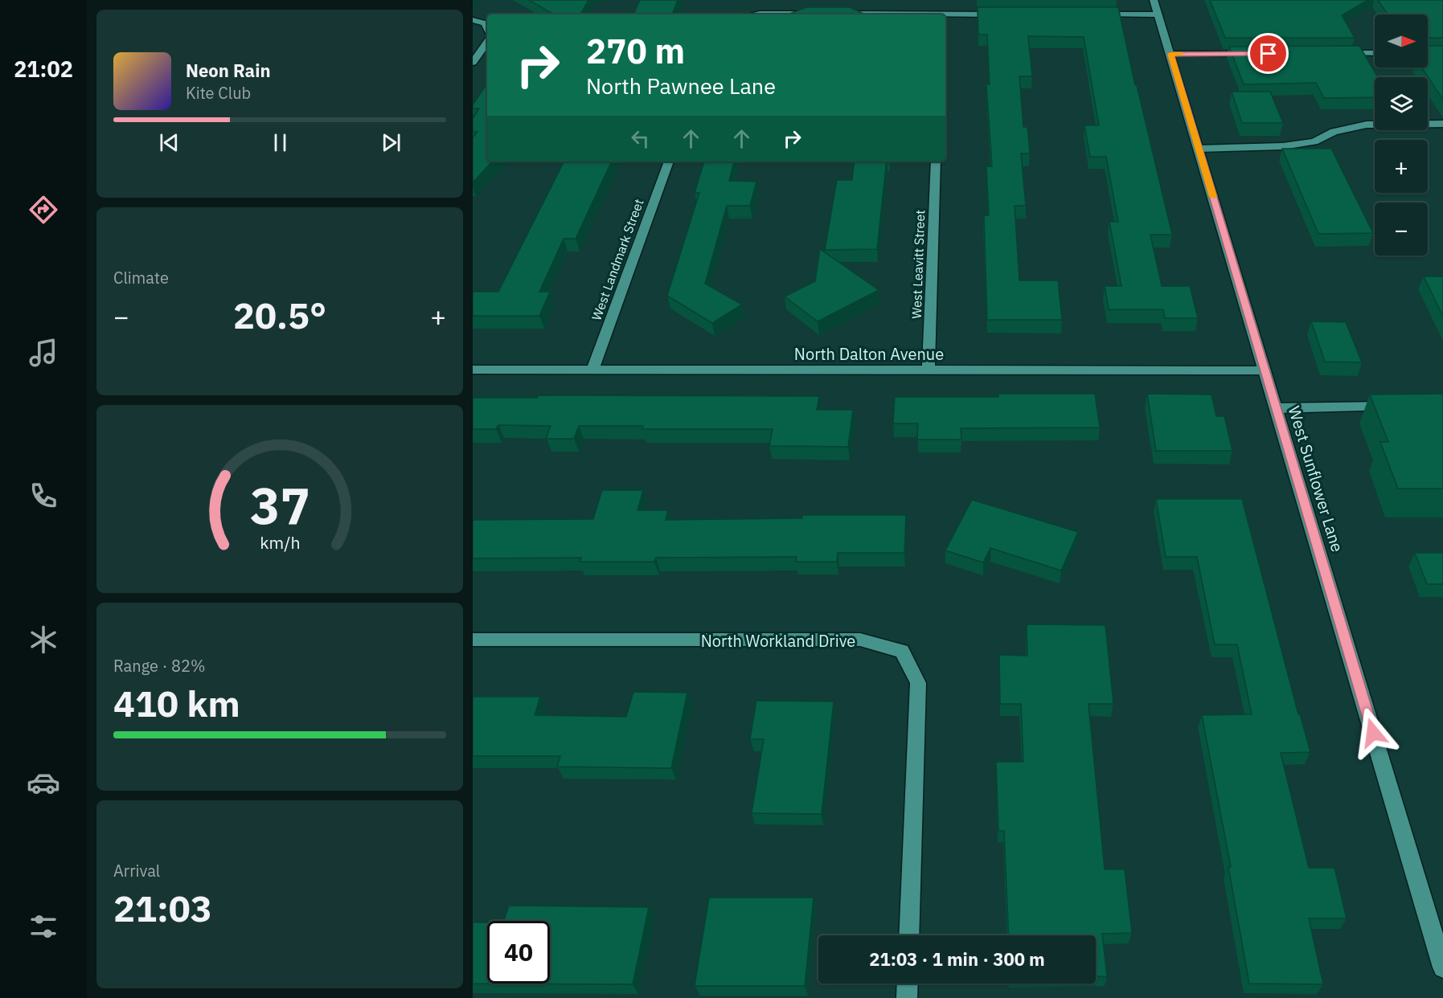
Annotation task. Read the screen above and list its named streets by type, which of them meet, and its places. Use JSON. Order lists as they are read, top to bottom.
{
  "streets": {
    "street": [
      "West Landmark Street",
      "West Leavitt Street",
      "North Dalton Avenue",
      "West Sunflower Lane",
      "North Workland Drive"
    ]
  },
  "crossings": [
    ["West Landmark Street", "North Dalton Avenue"],
    ["West Leavitt Street", "North Dalton Avenue"],
    ["North Dalton Avenue", "West Sunflower Lane"]
  ],
  "north": "right",
  "page": {
    "tabs": "21:02",
    "map_buttons": ["+", "−"],
    "turn": ["270 m", "North Pawnee Lane"],
    "song": ["Neon Rain", "Kite Club"],
    "tile": [
      "Climate",
      ["Range · 82%", "410 km"],
      ["Arrival", "21:03"]
    ],
    "heat": ["−", "20.5°", "+"],
    "limit": "40",
    "trip": "21:03 · 1 min · 300 m",
    "gauge": ["37", "km/h"]
  }
}
